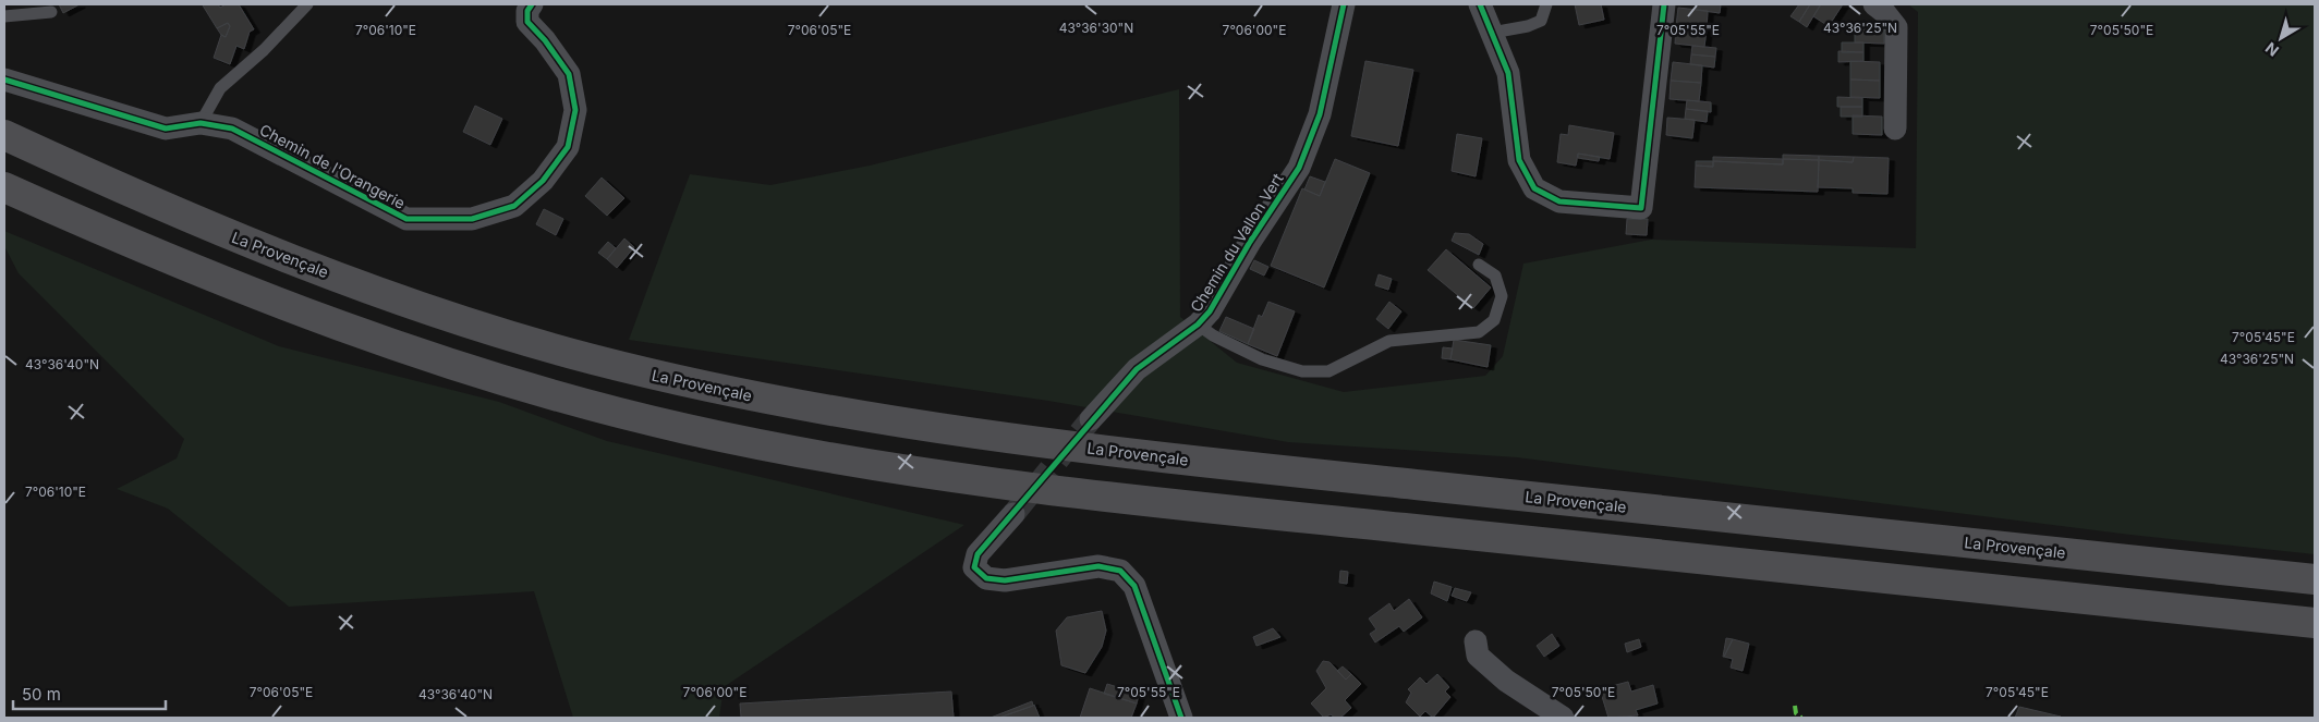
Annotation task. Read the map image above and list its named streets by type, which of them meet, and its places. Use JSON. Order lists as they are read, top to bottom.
{
  "streets": {
    "highway": ["La Provençale"],
    "street": ["Chemin de l'Orangerie", "Chemin du Vallon Vert"]
  },
  "scale_bar": "50 m",
  "north": "bottom left",
  "coordinates": [
    "43°36'30\"N",
    "43°36'25\"N",
    "7°06'10\"E",
    "7°06'05\"E",
    "7°06'00\"E",
    "7°05'55\"E",
    "7°05'50\"E",
    "7°05'45\"E",
    "43°36'40\"N"
  ]
}
